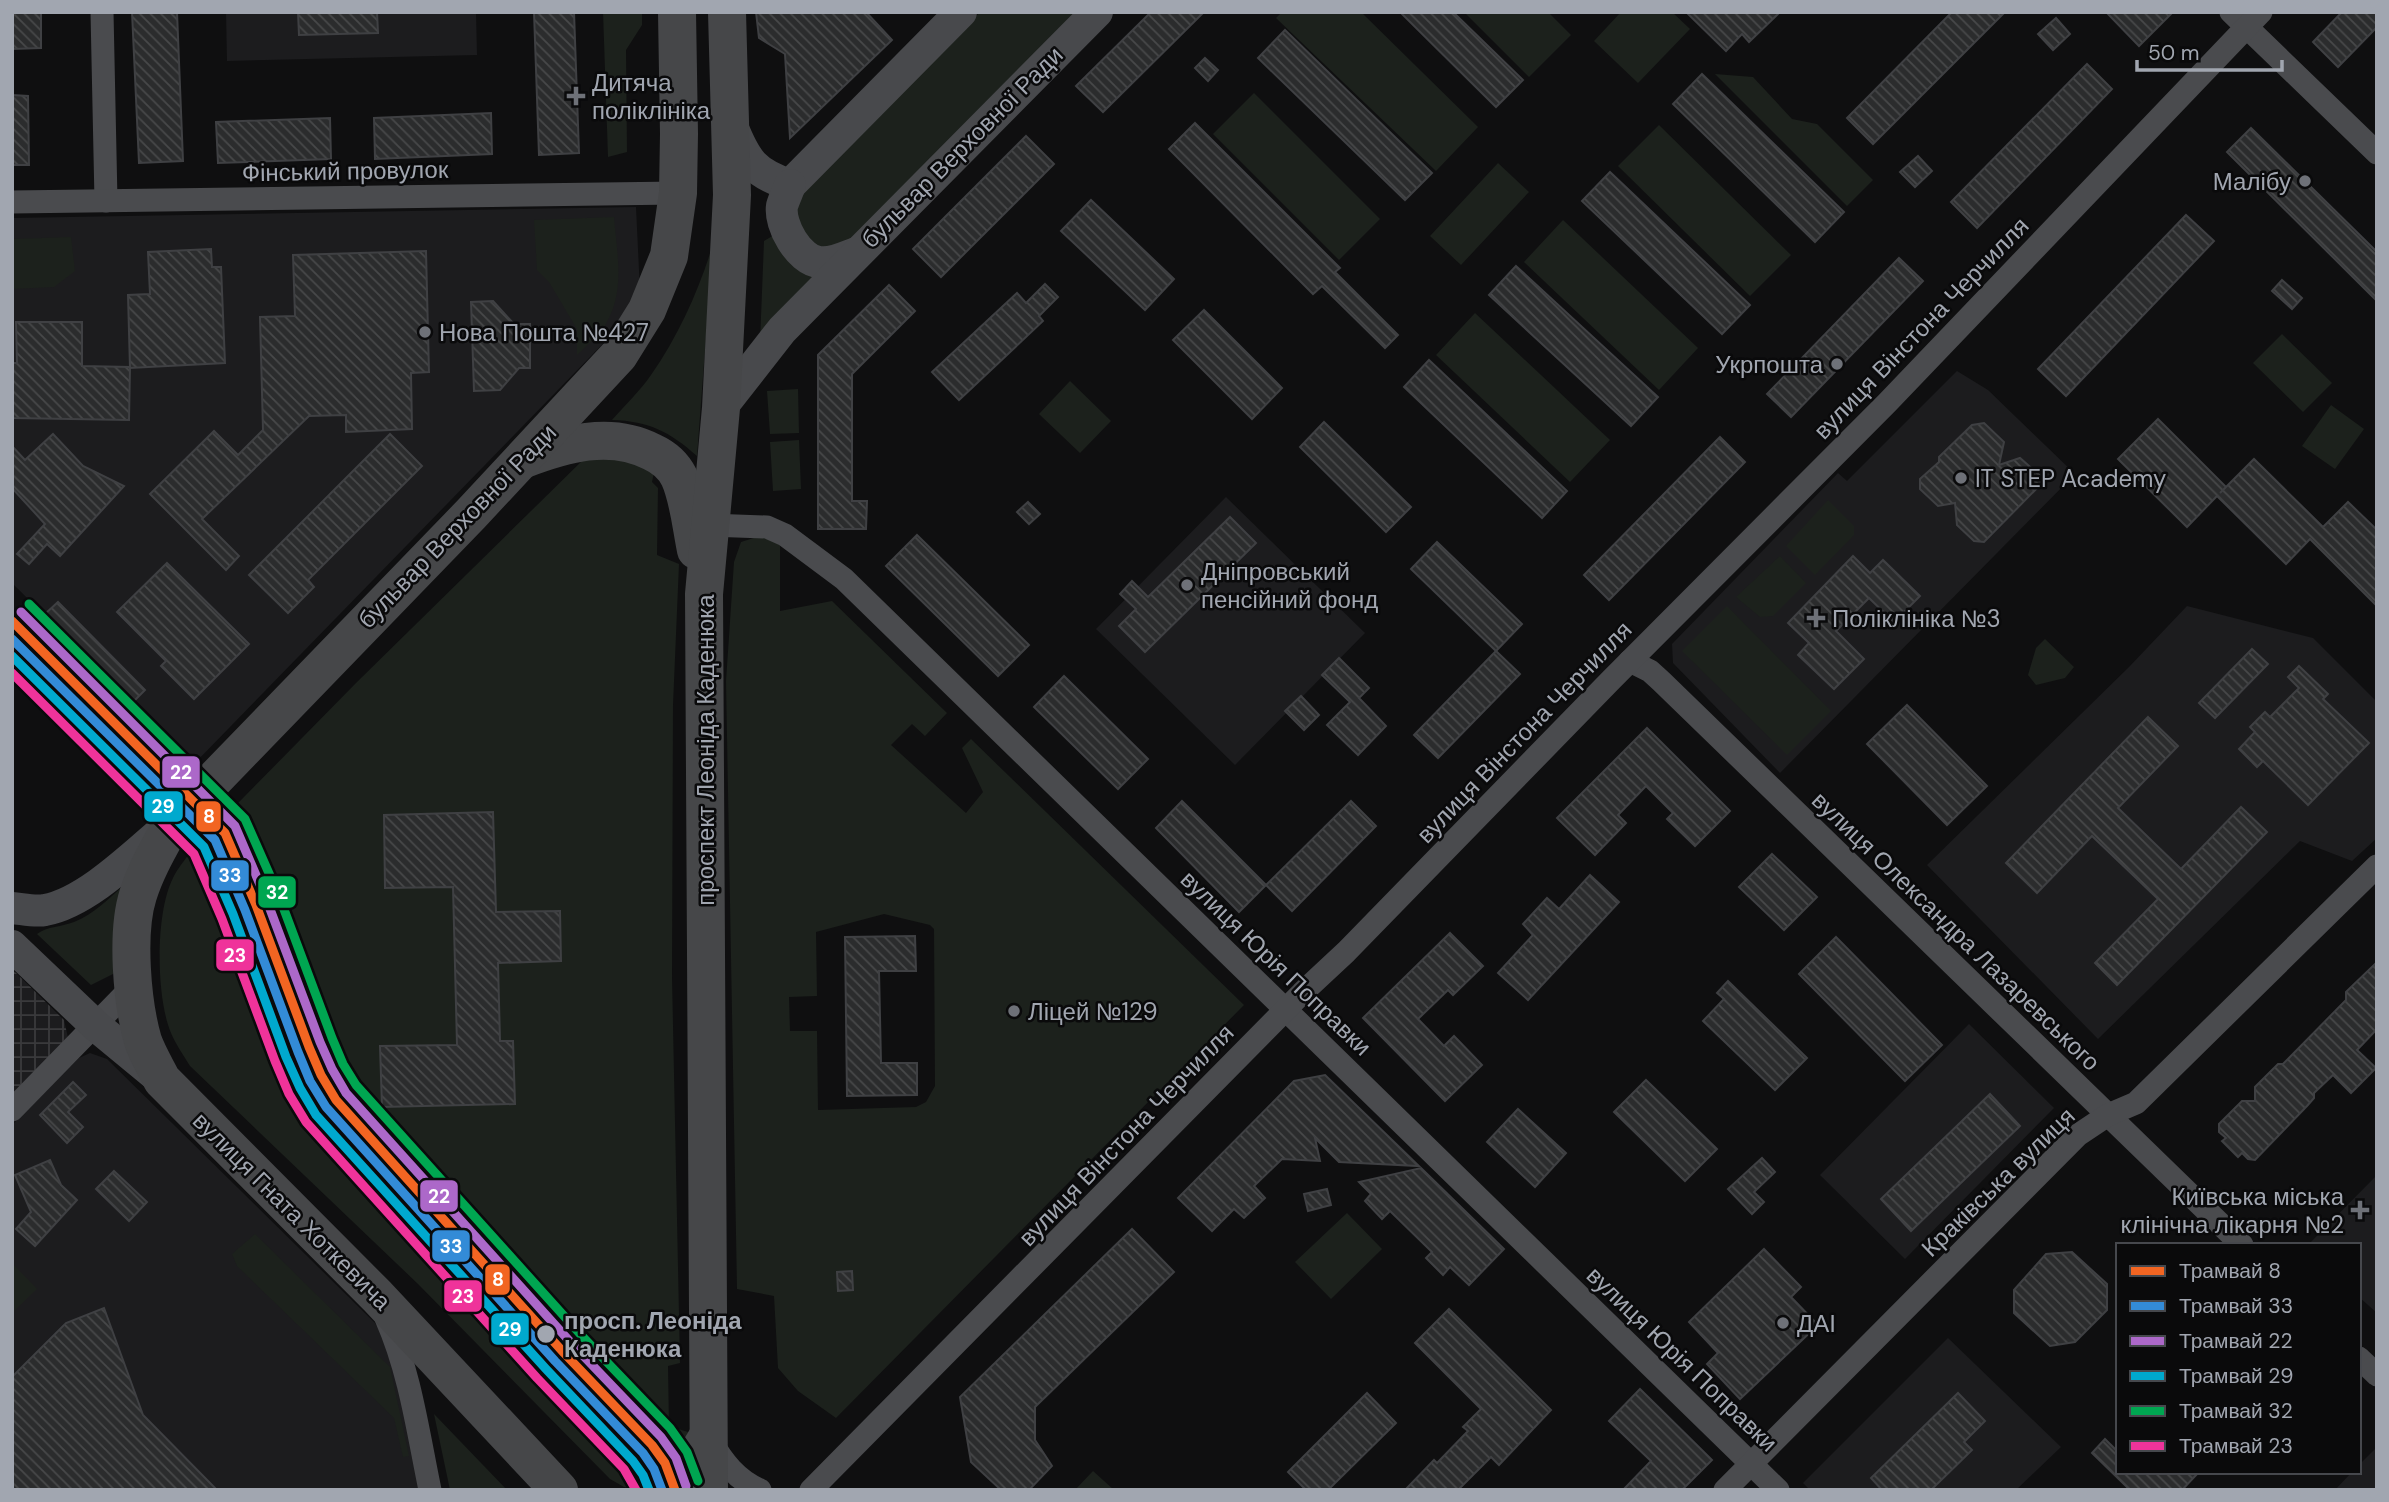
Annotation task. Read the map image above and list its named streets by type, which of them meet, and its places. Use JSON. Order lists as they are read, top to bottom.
{
  "streets": {
    "highway": ["бульвар Верховної Ради", "проспект Леоніда Каденюка", "вулиця Гната Хоткевича"],
    "street": [
      "Фінський провулок",
      "вулиця Вінстона Черчилля",
      "вулиця Олександра Лазаревського",
      "вулиця Юрія Поправки",
      "Краківська вулиця"
    ]
  },
  "crossings": [
    ["бульвар Верховної Ради", "Фінський провулок"],
    ["бульвар Верховної Ради", "проспект Леоніда Каденюка"],
    ["бульвар Верховної Ради", "вулиця Гната Хоткевича"],
    ["вулиця Вінстона Черчилля", "вулиця Олександра Лазаревського"],
    ["вулиця Вінстона Черчилля", "вулиця Юрія Поправки"],
    ["проспект Леоніда Каденюка", "вулиця Юрія Поправки"],
    ["вулиця Олександра Лазаревського", "Краківська вулиця"],
    ["вулиця Юрія Поправки", "Краківська вулиця"]
  ],
  "places": {
    "health": ["Дитяча поліклініка", "Поліклініка №3", "Київська міська клінічна лікарня №2"],
    "other": [
      "Малібу",
      "Нова Пошта №427",
      "Укрпошта",
      "IT STEP Academy",
      "Дніпровський пенсійний фонд",
      "Ліцей №129",
      "ДАІ",
      "просп. Леоніда Каденюка"
    ]
  },
  "lines": [
    "tram line 32",
    "tram line 22",
    "tram line 8",
    "tram line 33",
    "tram line 29",
    "tram line 23"
  ],
  "legend": [
    "Трамвай 8",
    "Трамвай 33",
    "Трамвай 22",
    "Трамвай 29",
    "Трамвай 32",
    "Трамвай 23"
  ],
  "scale_bar": "50 m"
}
